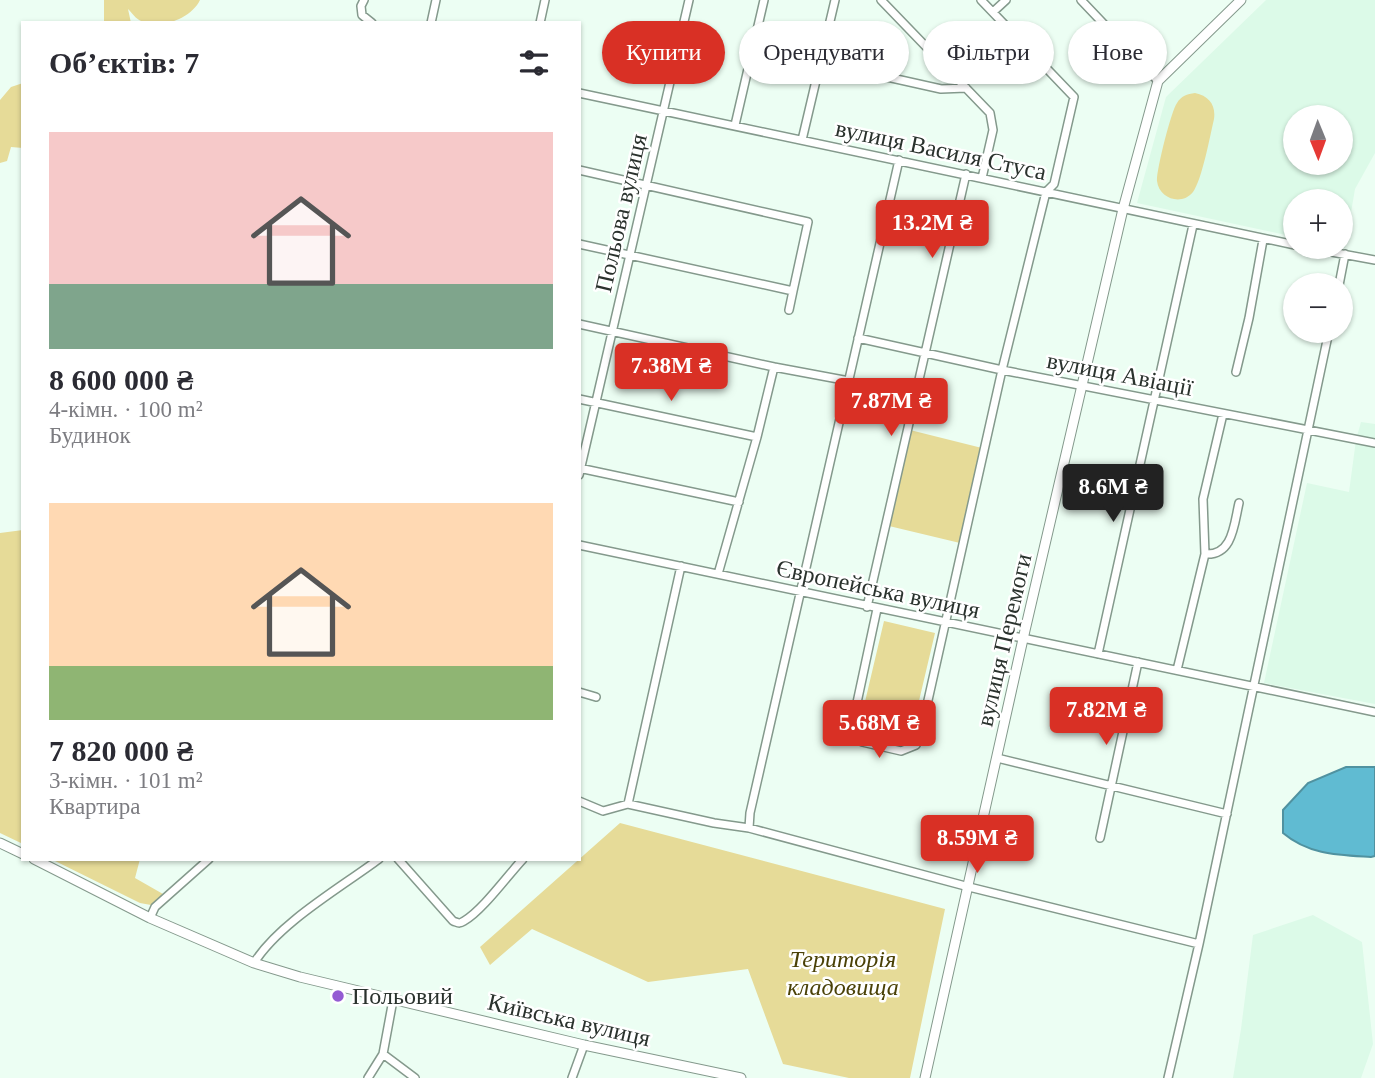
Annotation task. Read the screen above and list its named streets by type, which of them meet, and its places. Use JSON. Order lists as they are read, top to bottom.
{
  "streets": {
    "street": [
      "вулиця Василя Стуса",
      "Польова вулиця",
      "вулиця Авіації",
      "Європейська вулиця",
      "вулиця Перемоги",
      "Київська вулиця"
    ]
  },
  "crossings": [
    ["вулиця Василя Стуса", "Польова вулиця"],
    ["вулиця Василя Стуса", "вулиця Перемоги"],
    ["вулиця Авіації", "вулиця Перемоги"],
    ["Європейська вулиця", "вулиця Перемоги"]
  ],
  "parks": ["Територія кладовища"],
  "places": ["Польовий"],
  "north": "bottom",
  "page": {
    "chip": [
      "Купити",
      "Орендувати",
      "Фільтри",
      "Нове"
    ],
    "heading": "Об’єктів: 7",
    "map_buttons": ["+", "−"],
    "list": [
      {
        "name": "8 600 000 ₴",
        "note": "4-кімн. · 100 m² · Будинок"
      },
      {
        "name": "7 820 000 ₴",
        "note": "3-кімн. · 101 m² · Квартира"
      }
    ],
    "price": [
      "13.2M ₴",
      "7.38M ₴",
      "7.87M ₴",
      "8.6M ₴",
      "7.82M ₴",
      "5.68M ₴",
      "8.59M ₴"
    ]
  }
}
